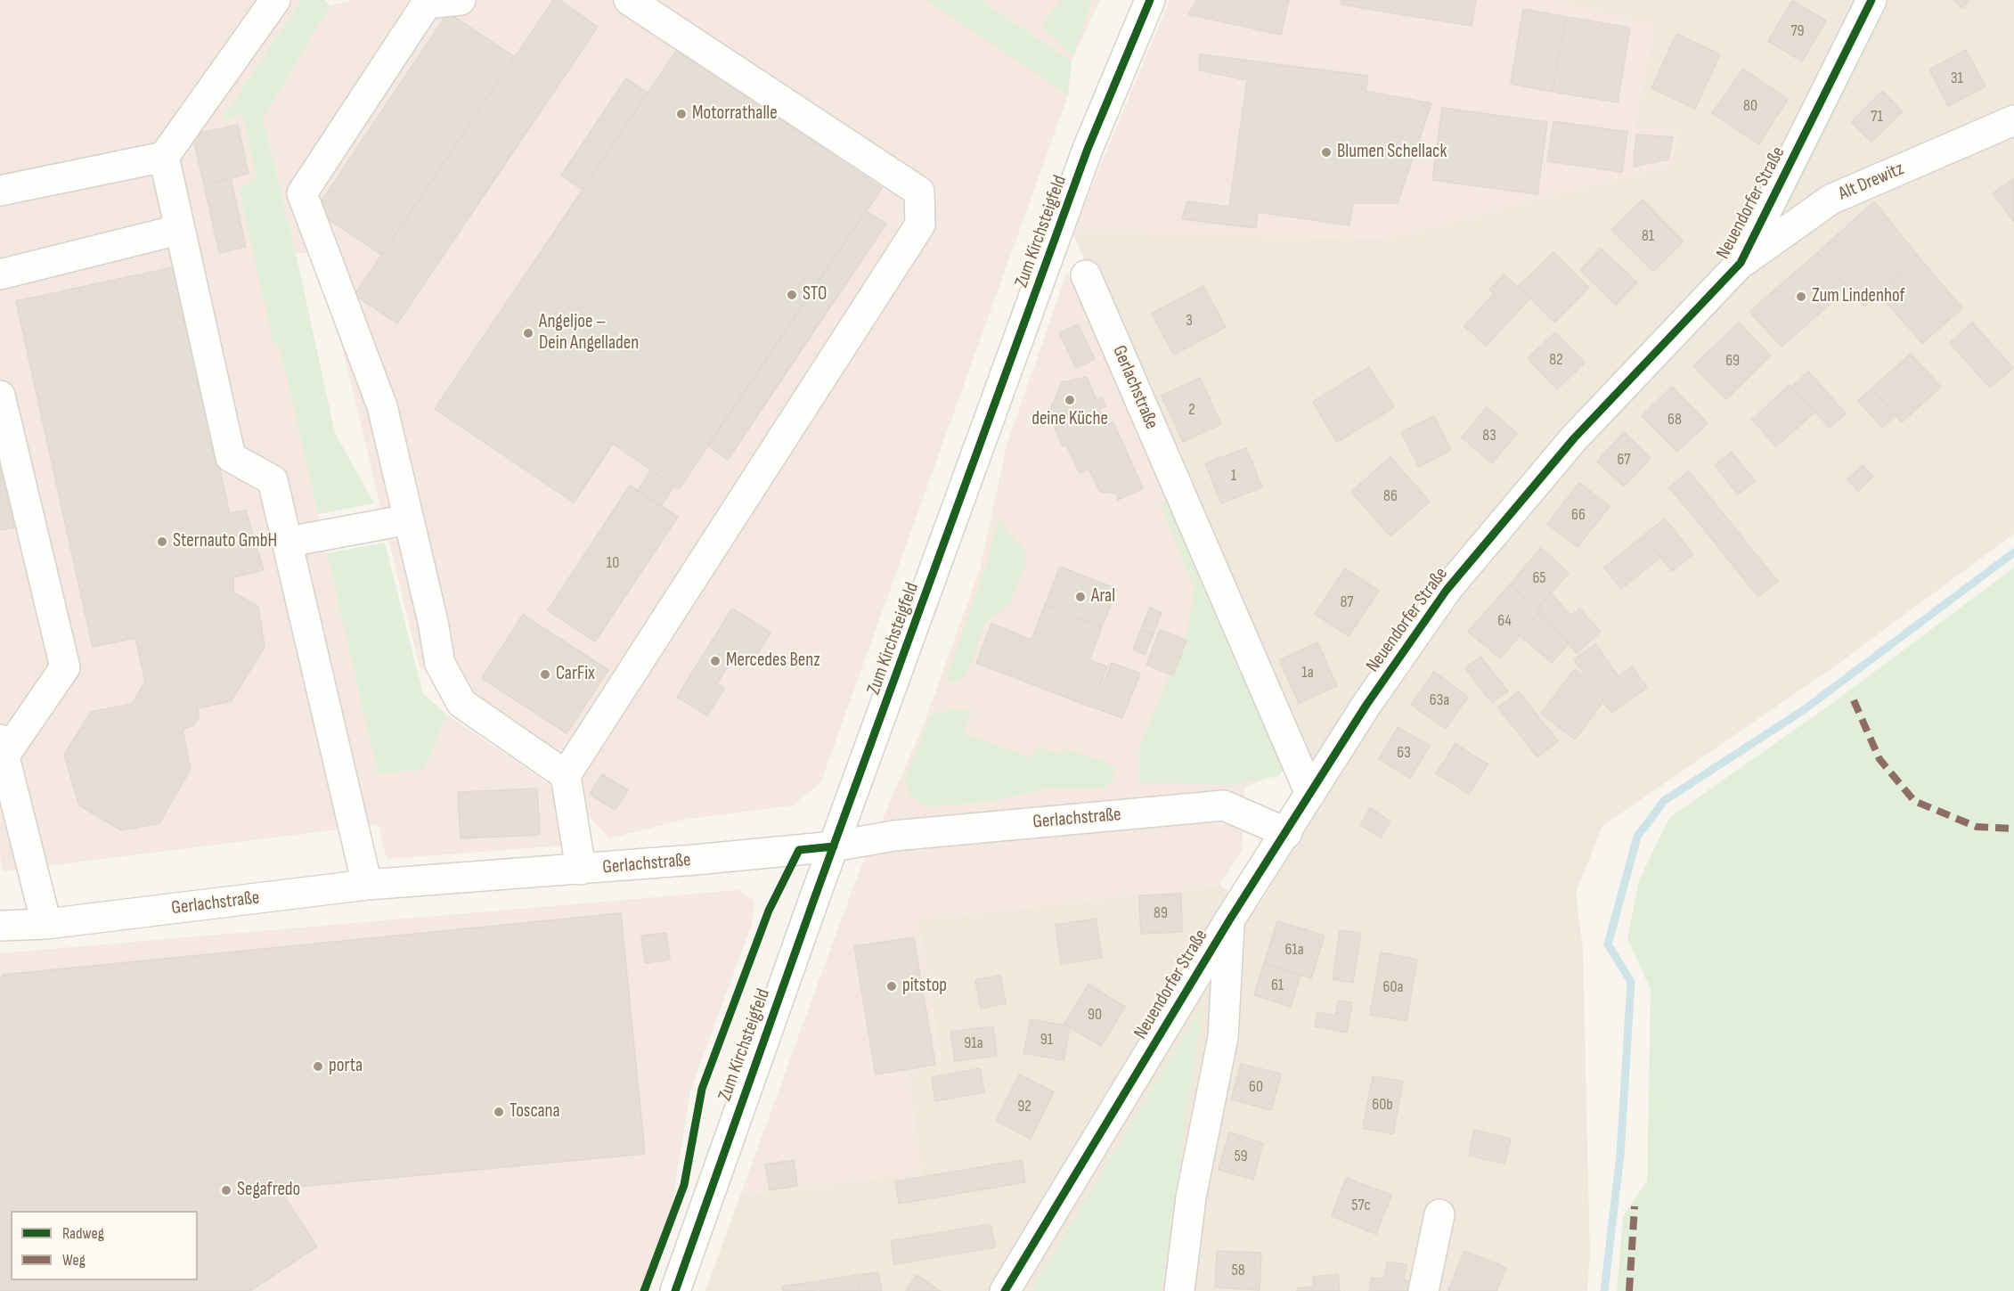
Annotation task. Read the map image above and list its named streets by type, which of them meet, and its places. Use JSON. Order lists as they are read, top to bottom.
{
  "streets": {
    "street": [
      "Alt Drewitz",
      "Neuendorfer Straße",
      "Zum Kirchsteigfeld",
      "Gerlachstraße"
    ]
  },
  "crossings": [
    ["Alt Drewitz", "Neuendorfer Straße"],
    ["Neuendorfer Straße", "Gerlachstraße"],
    ["Zum Kirchsteigfeld", "Gerlachstraße"]
  ],
  "places": [
    "Motorrathalle",
    "Blumen Schellack",
    "STO",
    "Zum Lindenhof",
    "Angeljoe – Dein Angelladen",
    "deine Küche",
    "Sternauto GmbH",
    "Aral",
    "Mercedes Benz",
    "CarFix",
    "pitstop",
    "porta",
    "Toscana",
    "Segafredo"
  ],
  "house_numbers": [
    "79",
    "31",
    "80",
    "71",
    "81",
    "3",
    "82",
    "69",
    "2",
    "68",
    "83",
    "67",
    "1",
    "86",
    "66",
    "10",
    "65",
    "87",
    "64",
    "1a",
    "63a",
    "63",
    "89",
    "61a",
    "61",
    "60a",
    "90",
    "91",
    "91a",
    "60",
    "60b",
    "92",
    "59",
    "57c",
    "58"
  ],
  "legend": ["Radweg", "Weg"]
}
